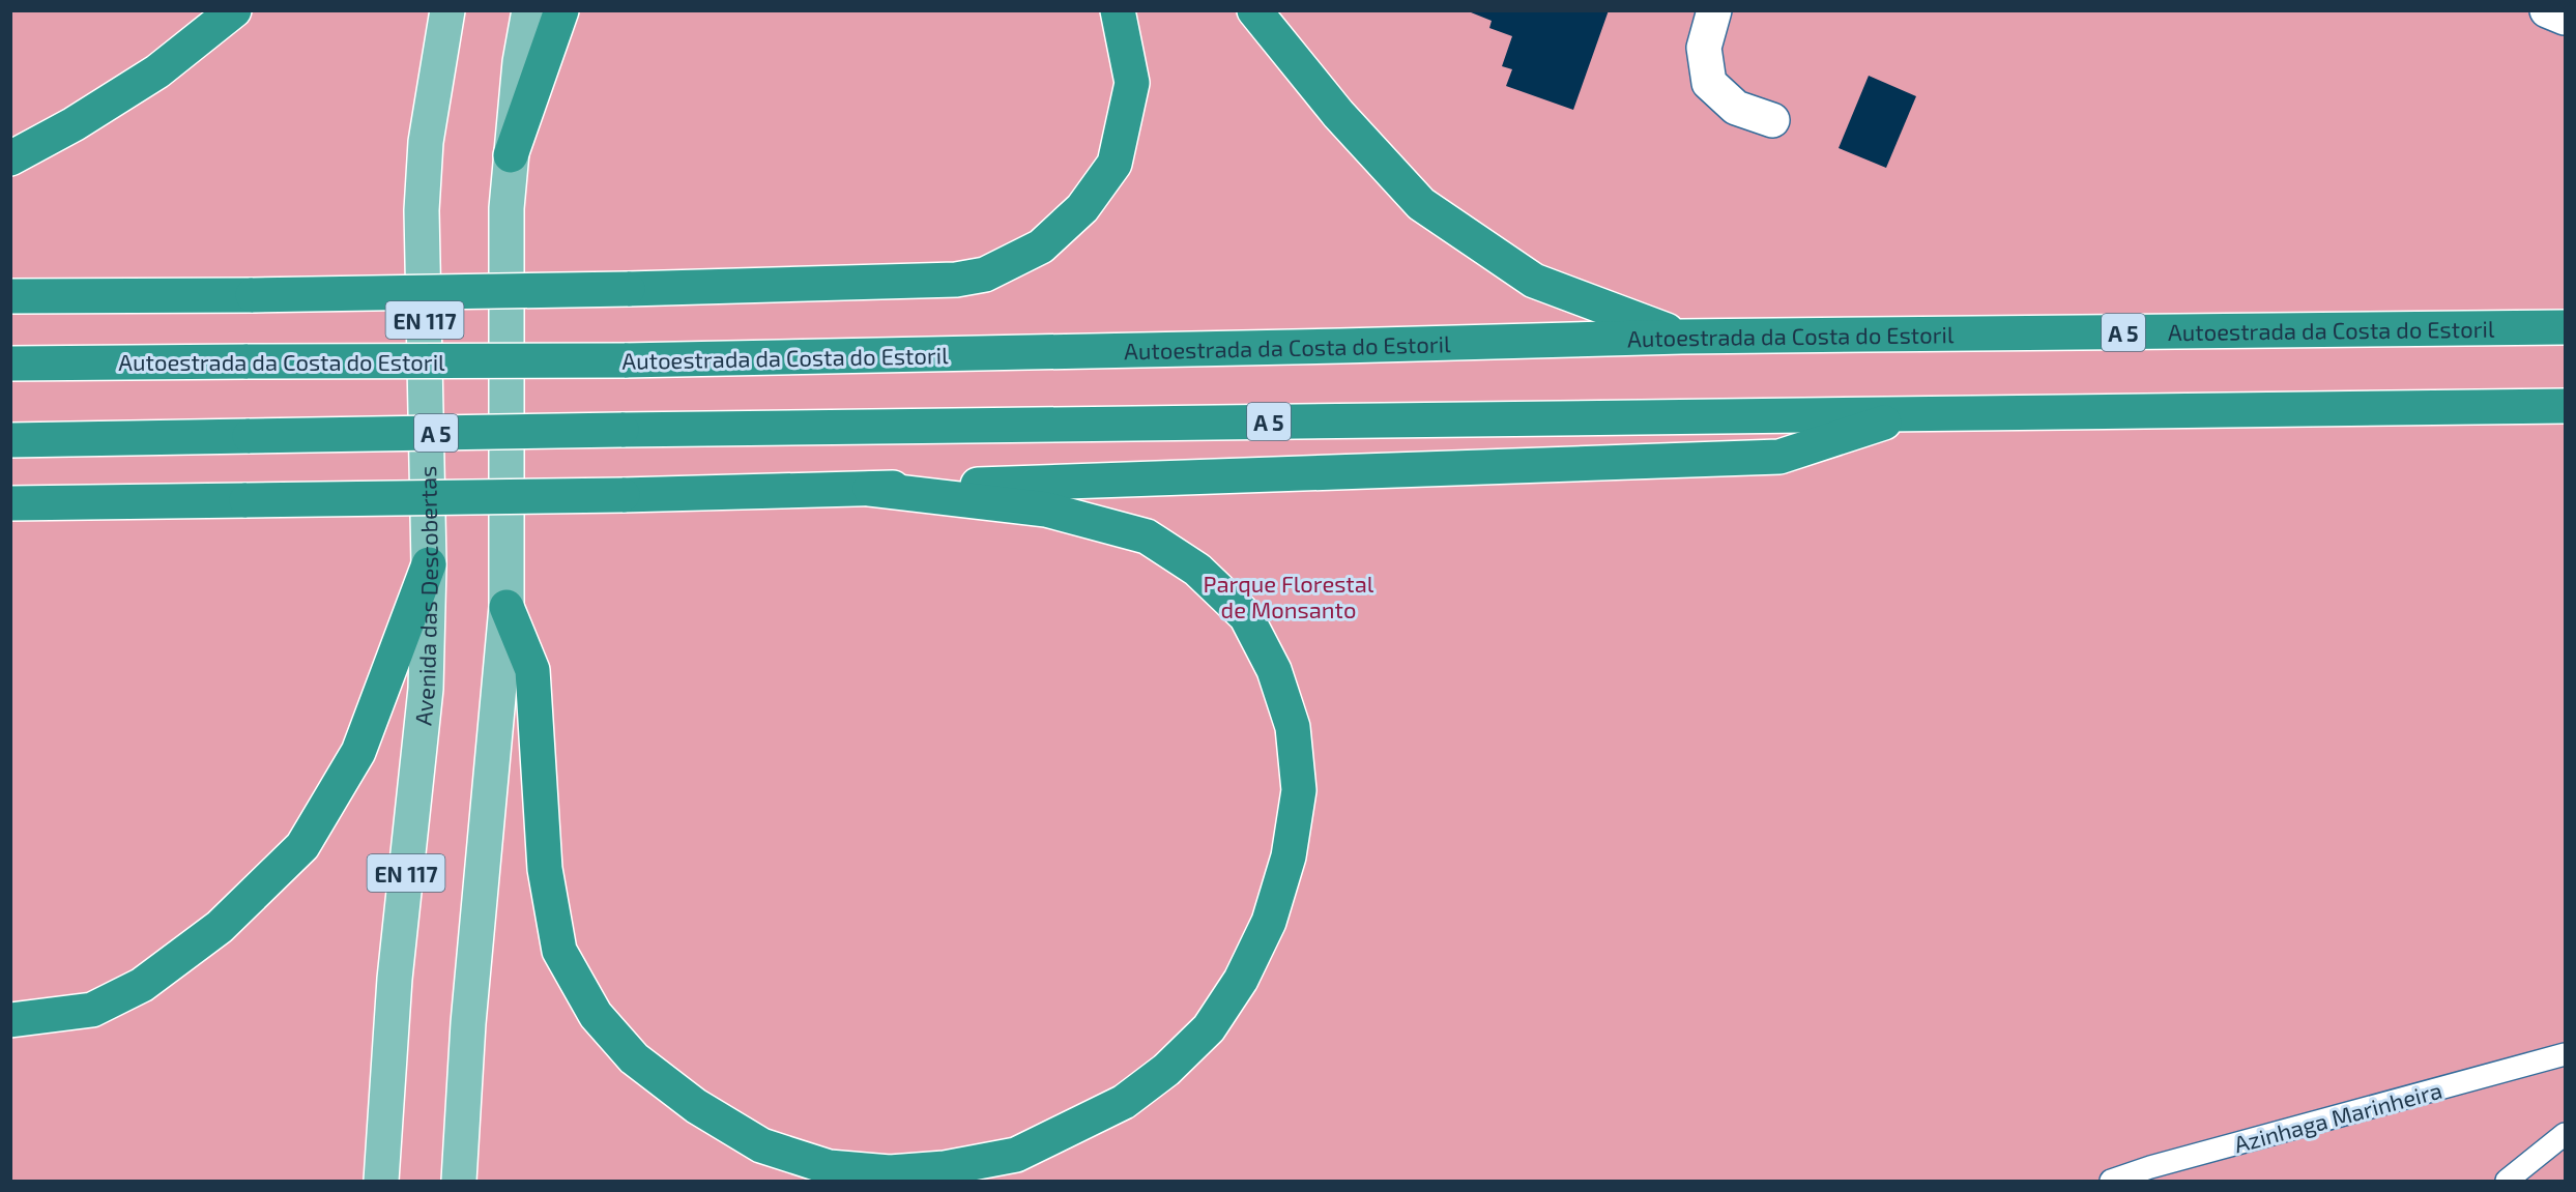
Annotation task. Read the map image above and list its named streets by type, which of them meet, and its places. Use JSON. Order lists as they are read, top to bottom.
{
  "streets": {
    "highway": ["Autoestrada da Costa do Estoril", "A 5"],
    "main road": ["EN 117", "Avenida das Descobertas"],
    "lane": ["Azinhaga Marinheira"]
  },
  "parks": ["Parque Florestal de Monsanto"]
}
